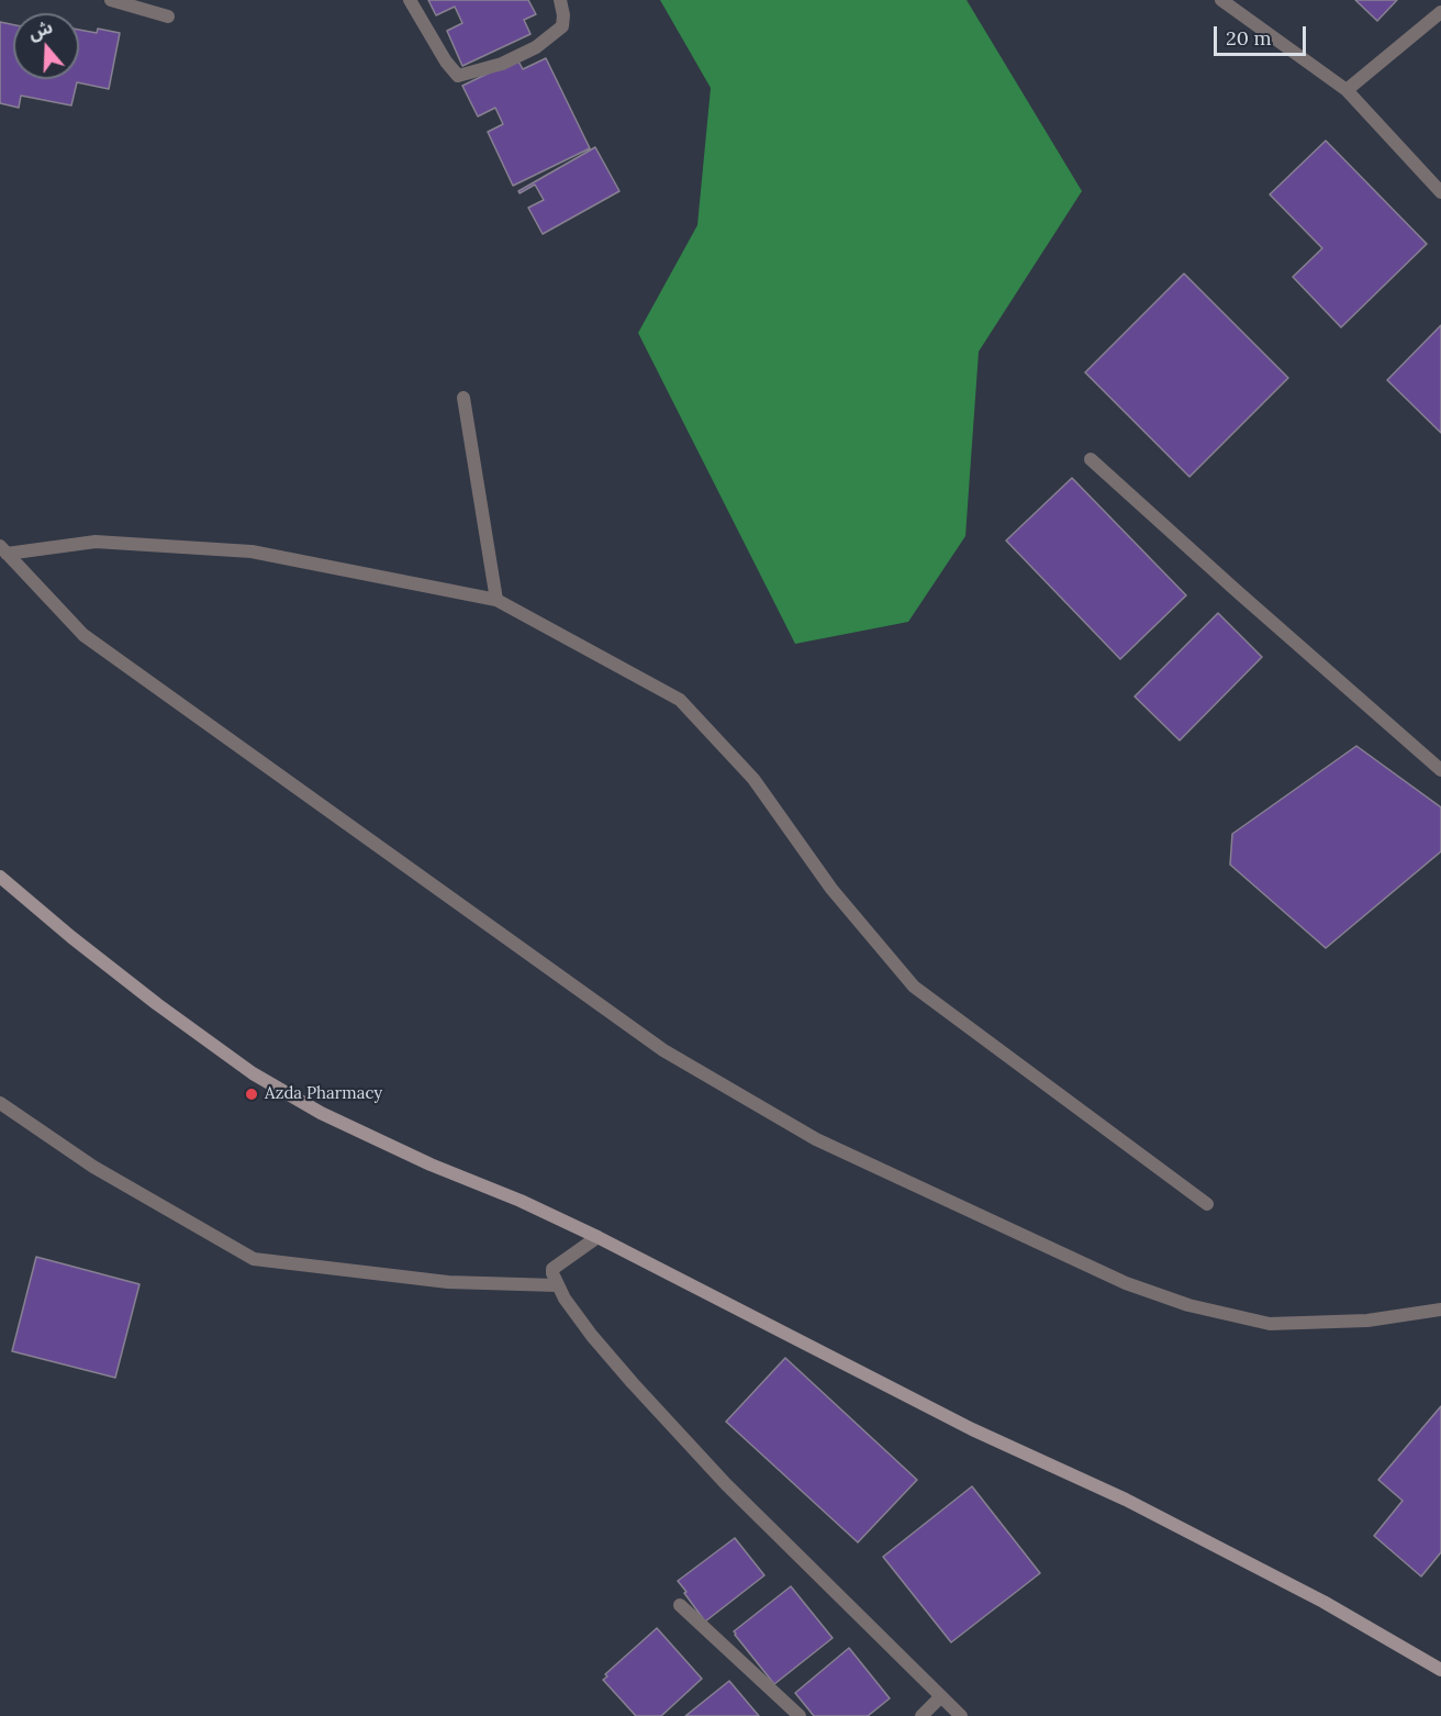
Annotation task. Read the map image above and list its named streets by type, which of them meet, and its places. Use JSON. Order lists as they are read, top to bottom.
{
  "places": ["Azda Pharmacy"],
  "scale_bar": "20 m",
  "north": "top"
}
